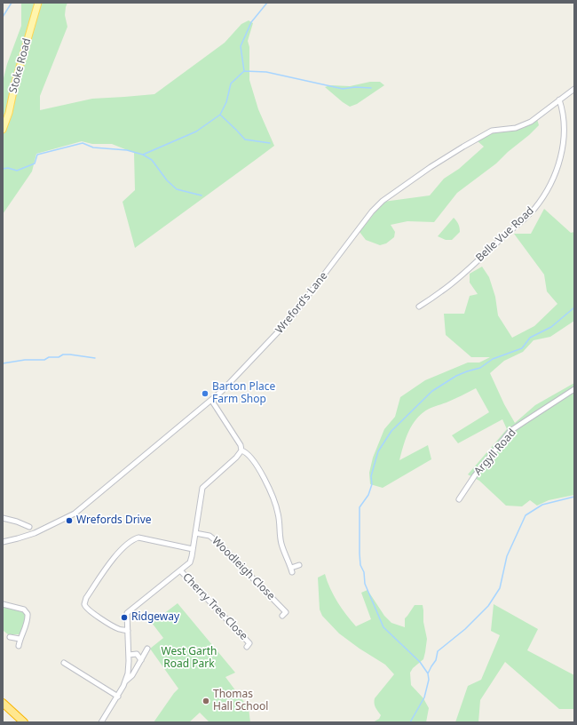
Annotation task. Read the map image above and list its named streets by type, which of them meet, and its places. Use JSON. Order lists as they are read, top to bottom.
{
  "streets": {
    "main road": ["Stoke Road"],
    "street": [
      "Belle Vue Road",
      "Wreford's Lane",
      "Argyll Road",
      "Woodleigh Close",
      "Cherry Tree Close"
    ]
  },
  "crossings": [
    ["Belle Vue Road", "Wreford's Lane"]
  ],
  "parks": ["West Garth Road Park"],
  "places": [
    "Barton Place Farm Shop",
    "Wrefords Drive",
    "Ridgeway",
    "Thomas Hall School"
  ]
}
